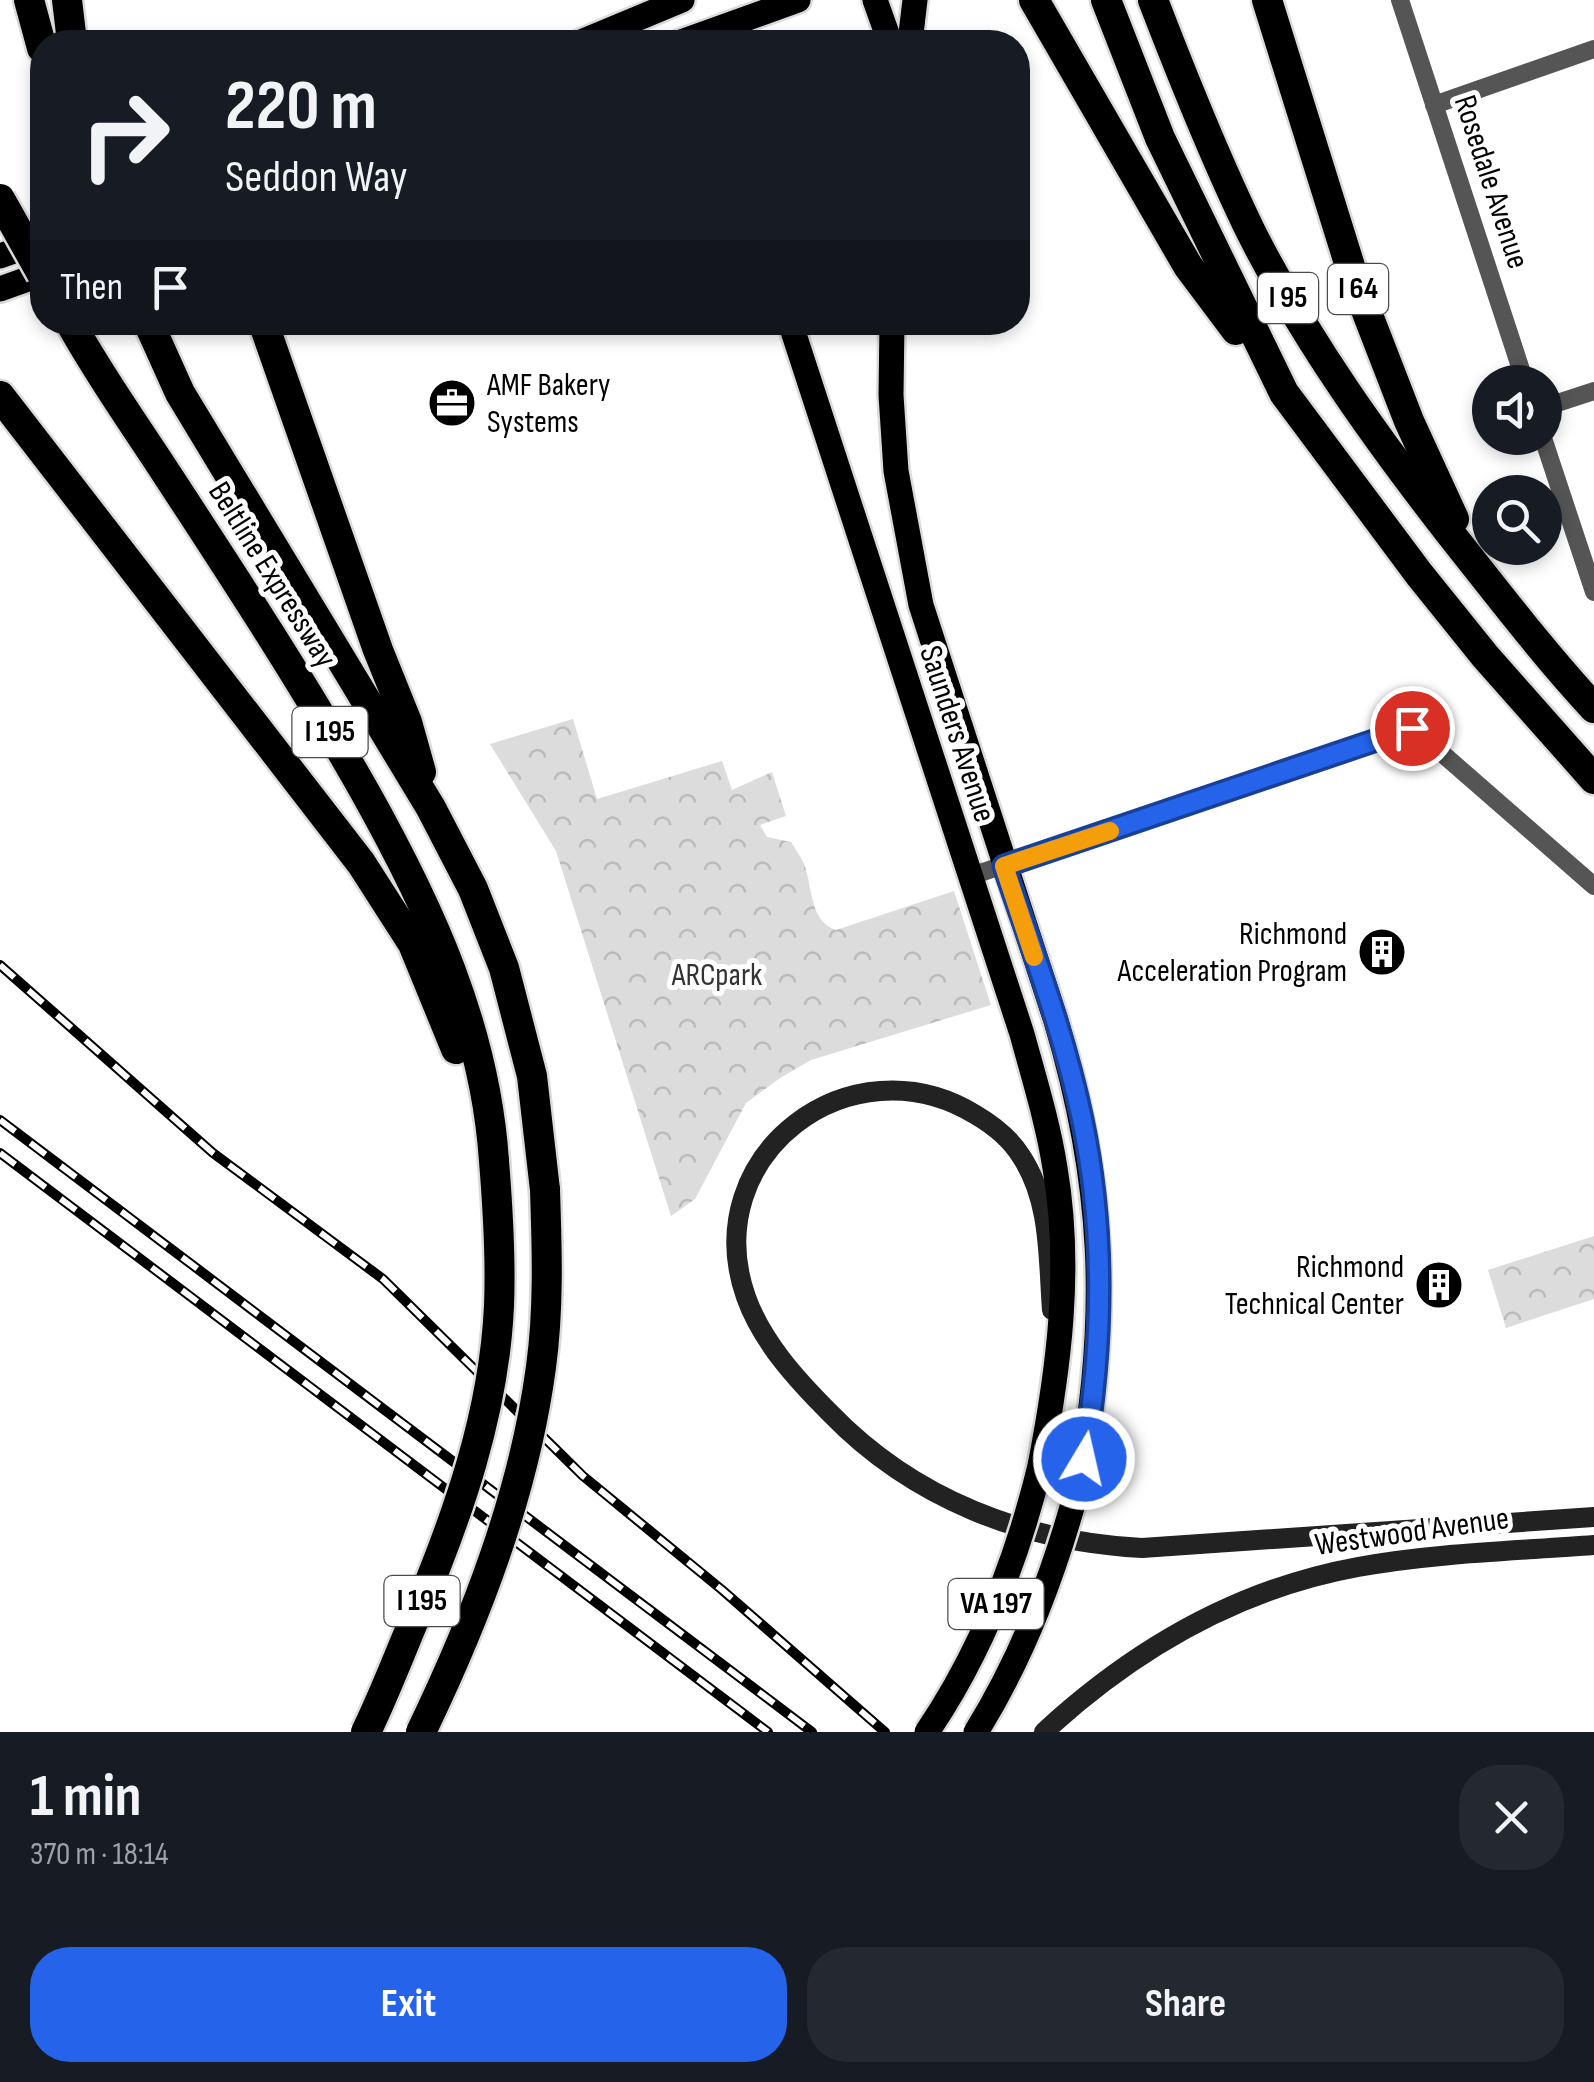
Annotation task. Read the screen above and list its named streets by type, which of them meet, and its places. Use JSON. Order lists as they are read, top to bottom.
{
  "streets": {
    "highway": [
      "I 64",
      "I 95",
      "Beltline Expressway",
      "I 195"
    ],
    "main road": ["Saunders Avenue", "Westwood Avenue", "VA 197"],
    "street": ["Rosedale Avenue"]
  },
  "crossings": [
    ["I 64", "I 95"],
    ["Saunders Avenue", "Westwood Avenue"]
  ],
  "parks": ["ARCpark"],
  "places": {
    "office": ["AMF Bakery Systems"],
    "building": ["Richmond Acceleration Program", "Richmond Technical Center"]
  },
  "page": {
    "turn": ["220 m", "Seddon Way"],
    "then": "Then",
    "heading": ["1 min", "370 m · 18:14"],
    "buttons": ["Exit", "Share"]
  }
}
